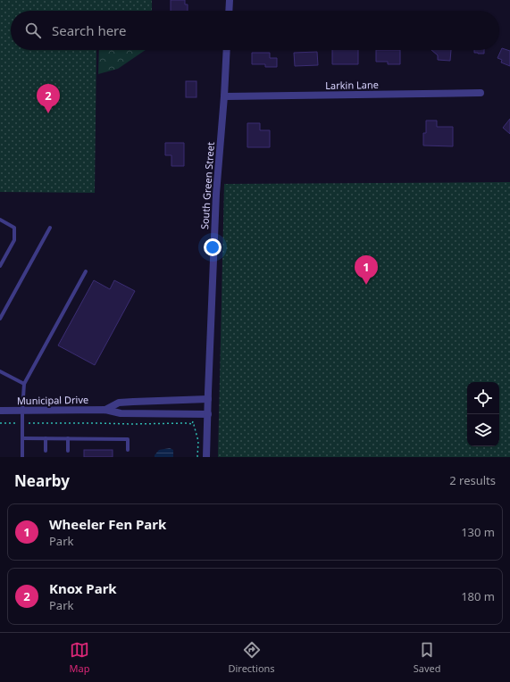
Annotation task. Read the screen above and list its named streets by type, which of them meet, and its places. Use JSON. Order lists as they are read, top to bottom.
{
  "streets": {
    "street": ["Larkin Lane", "South Green Street", "Municipal Drive"]
  },
  "crossings": [
    ["Larkin Lane", "South Green Street"],
    ["South Green Street", "Municipal Drive"]
  ],
  "page": {
    "search": "Search here",
    "pins": ["2", "1"],
    "heading": ["Nearby", "2 results"],
    "list": [
      {
        "mark": "1",
        "name": "Wheeler Fen Park",
        "note": "Park",
        "value": "130 m"
      },
      {
        "mark": "2",
        "name": "Knox Park",
        "note": "Park",
        "value": "180 m"
      }
    ],
    "nav": ["Map", "Directions", "Saved"]
  }
}
